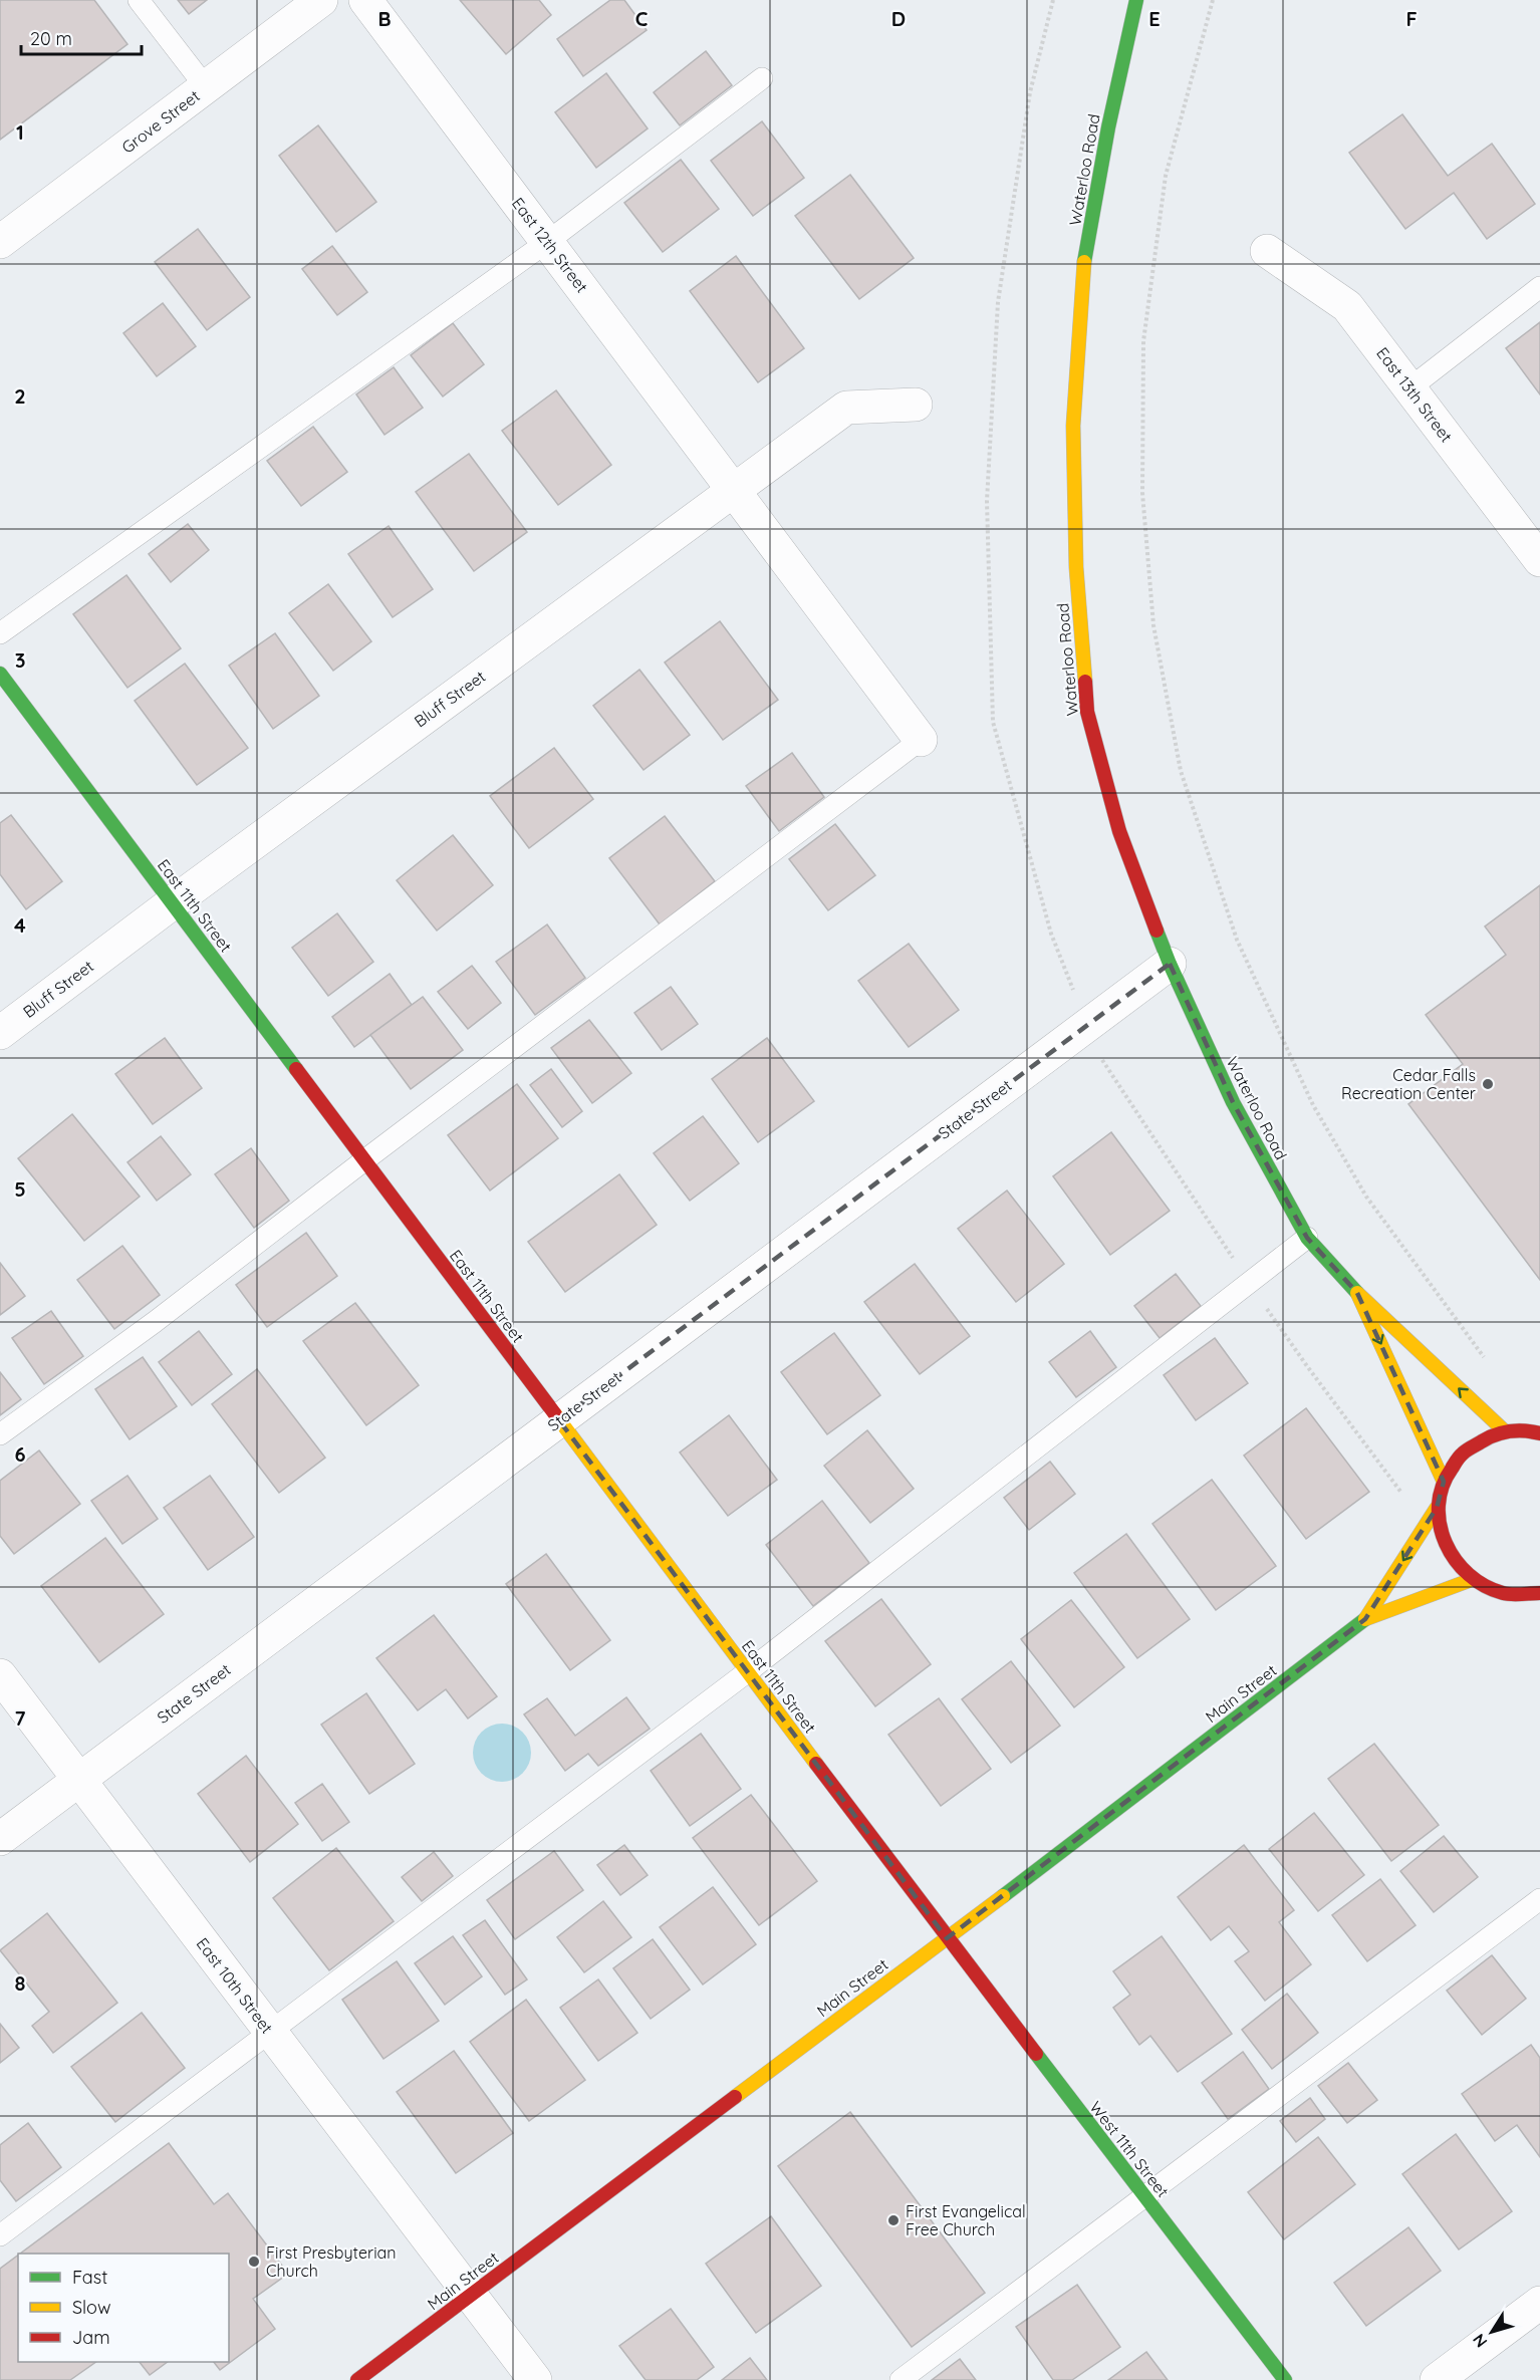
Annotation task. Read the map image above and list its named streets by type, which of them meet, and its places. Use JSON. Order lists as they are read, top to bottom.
{
  "streets": {
    "main road": [
      "Waterloo Road",
      "East 11th Street",
      "Main Street",
      "West 11th Street"
    ],
    "street": [
      "Grove Street",
      "East 12th Street",
      "East 13th Street",
      "Bluff Street",
      "State Street",
      "East 10th Street"
    ]
  },
  "crossings": [
    ["Waterloo Road", "State Street"],
    ["East 12th Street", "Bluff Street"],
    ["Bluff Street", "East 11th Street"],
    ["East 11th Street", "State Street"],
    ["East 11th Street", "Main Street"],
    ["East 11th Street", "West 11th Street"],
    ["State Street", "East 10th Street"],
    ["Main Street", "East 10th Street"],
    ["Main Street", "West 11th Street"]
  ],
  "places": ["Cedar Falls Recreation Center", "First Evangelical Free Church", "First Presbyterian Church"],
  "legend": ["Fast", "Slow", "Jam"],
  "scale_bar": "20 m",
  "north": "bottom left",
  "grid": {
    "columns": [
      "B",
      "C",
      "D",
      "E",
      "F"
    ],
    "rows": [
      "1",
      "2",
      "3",
      "4",
      "5",
      "6",
      "7",
      "8"
    ]
  }
}
